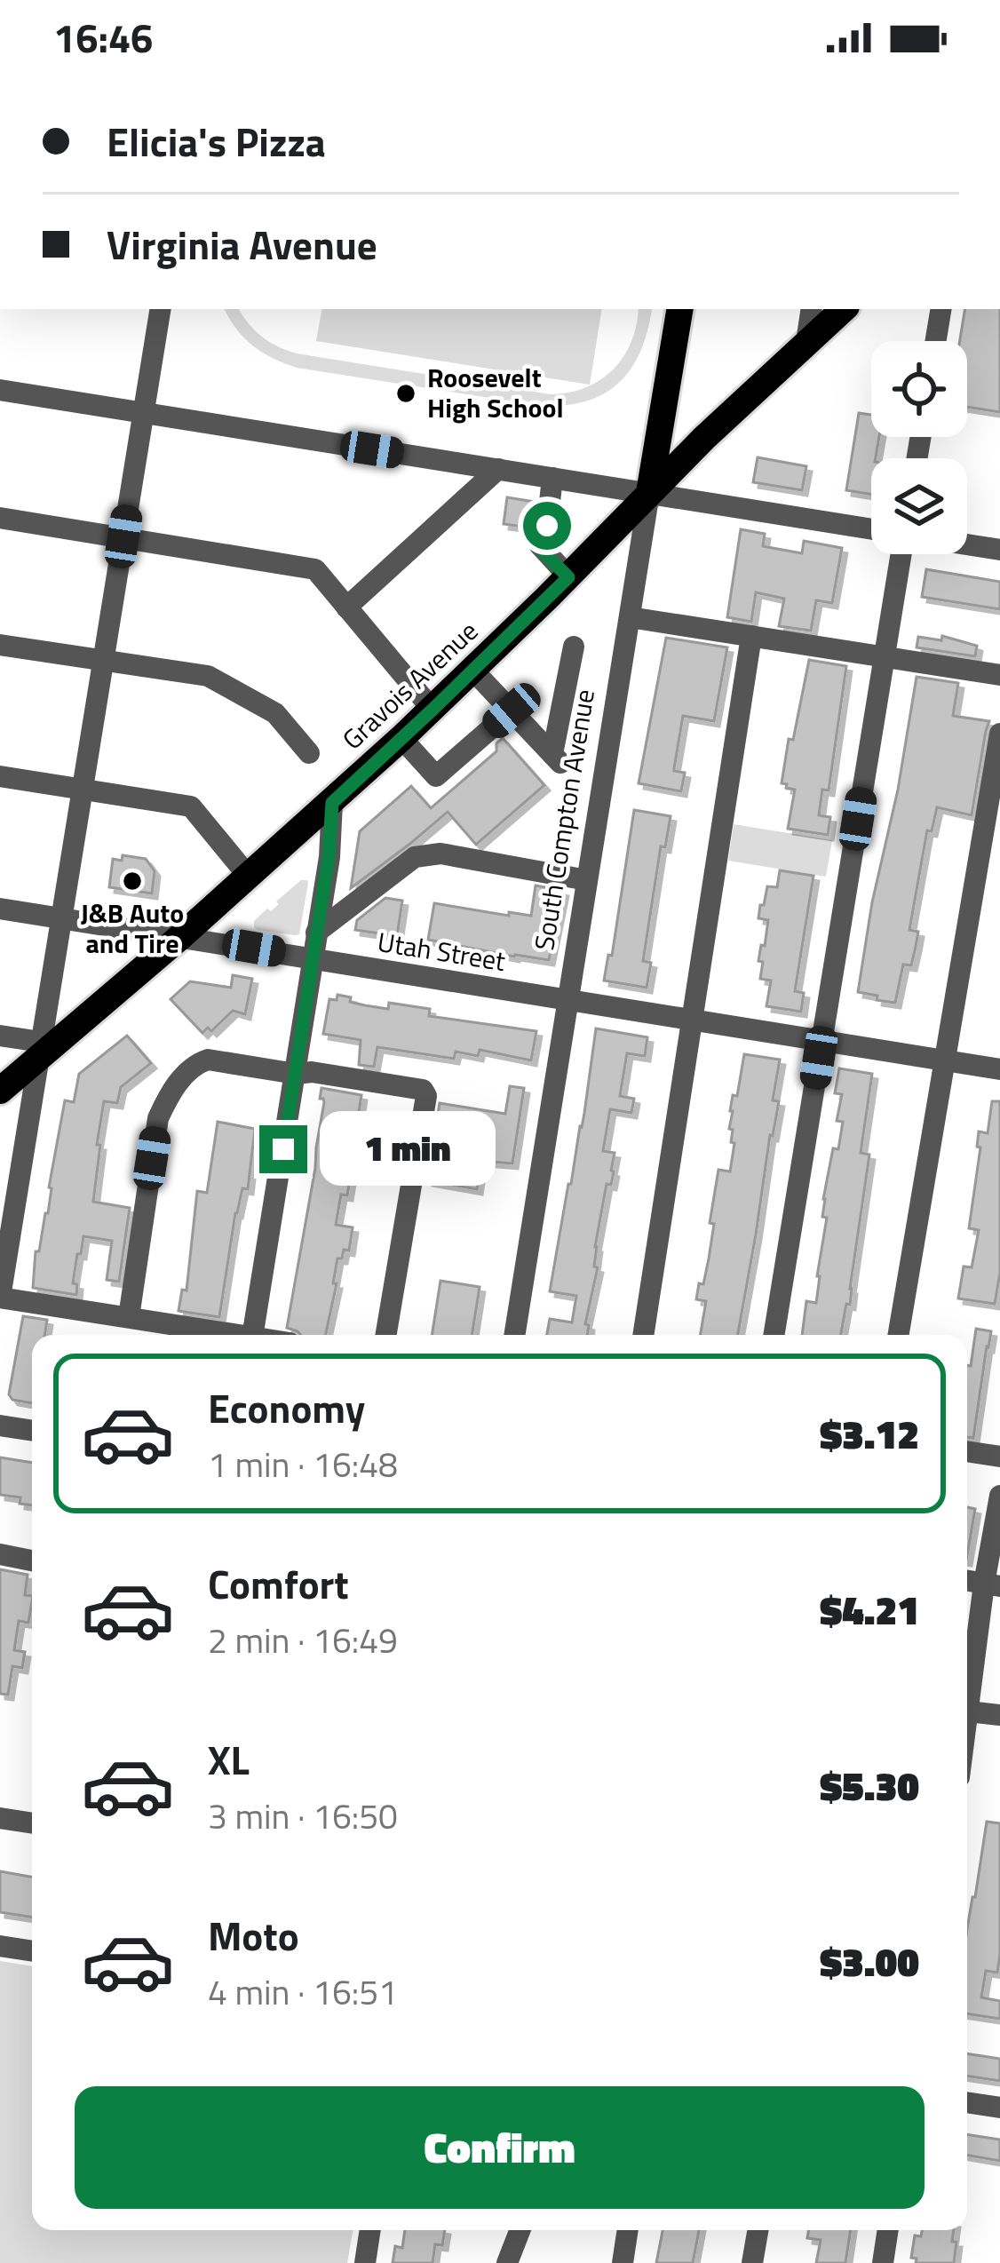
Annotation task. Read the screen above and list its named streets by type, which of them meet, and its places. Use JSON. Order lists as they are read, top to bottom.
{
  "streets": {
    "main road": ["Gravois Avenue", "South Compton Avenue"],
    "street": ["Utah Street"]
  },
  "crossings": [
    ["Gravois Avenue", "South Compton Avenue"],
    ["Gravois Avenue", "Utah Street"],
    ["South Compton Avenue", "Utah Street"]
  ],
  "places": ["Roosevelt High School", "J&B Auto and Tire"],
  "page": {
    "status": "16:46",
    "banner": ["Elicia's Pizza", "Virginia Avenue"],
    "bubble": "1 min",
    "list": [
      {
        "name": "Economy",
        "note": "1 min · 16:48",
        "value": "$3.12"
      },
      {
        "name": "Comfort",
        "note": "2 min · 16:49",
        "value": "$4.21"
      },
      {
        "name": "XL",
        "note": "3 min · 16:50",
        "value": "$5.30"
      },
      {
        "name": "Moto",
        "note": "4 min · 16:51",
        "value": "$3.00"
      }
    ],
    "buttons": "Confirm"
  }
}
